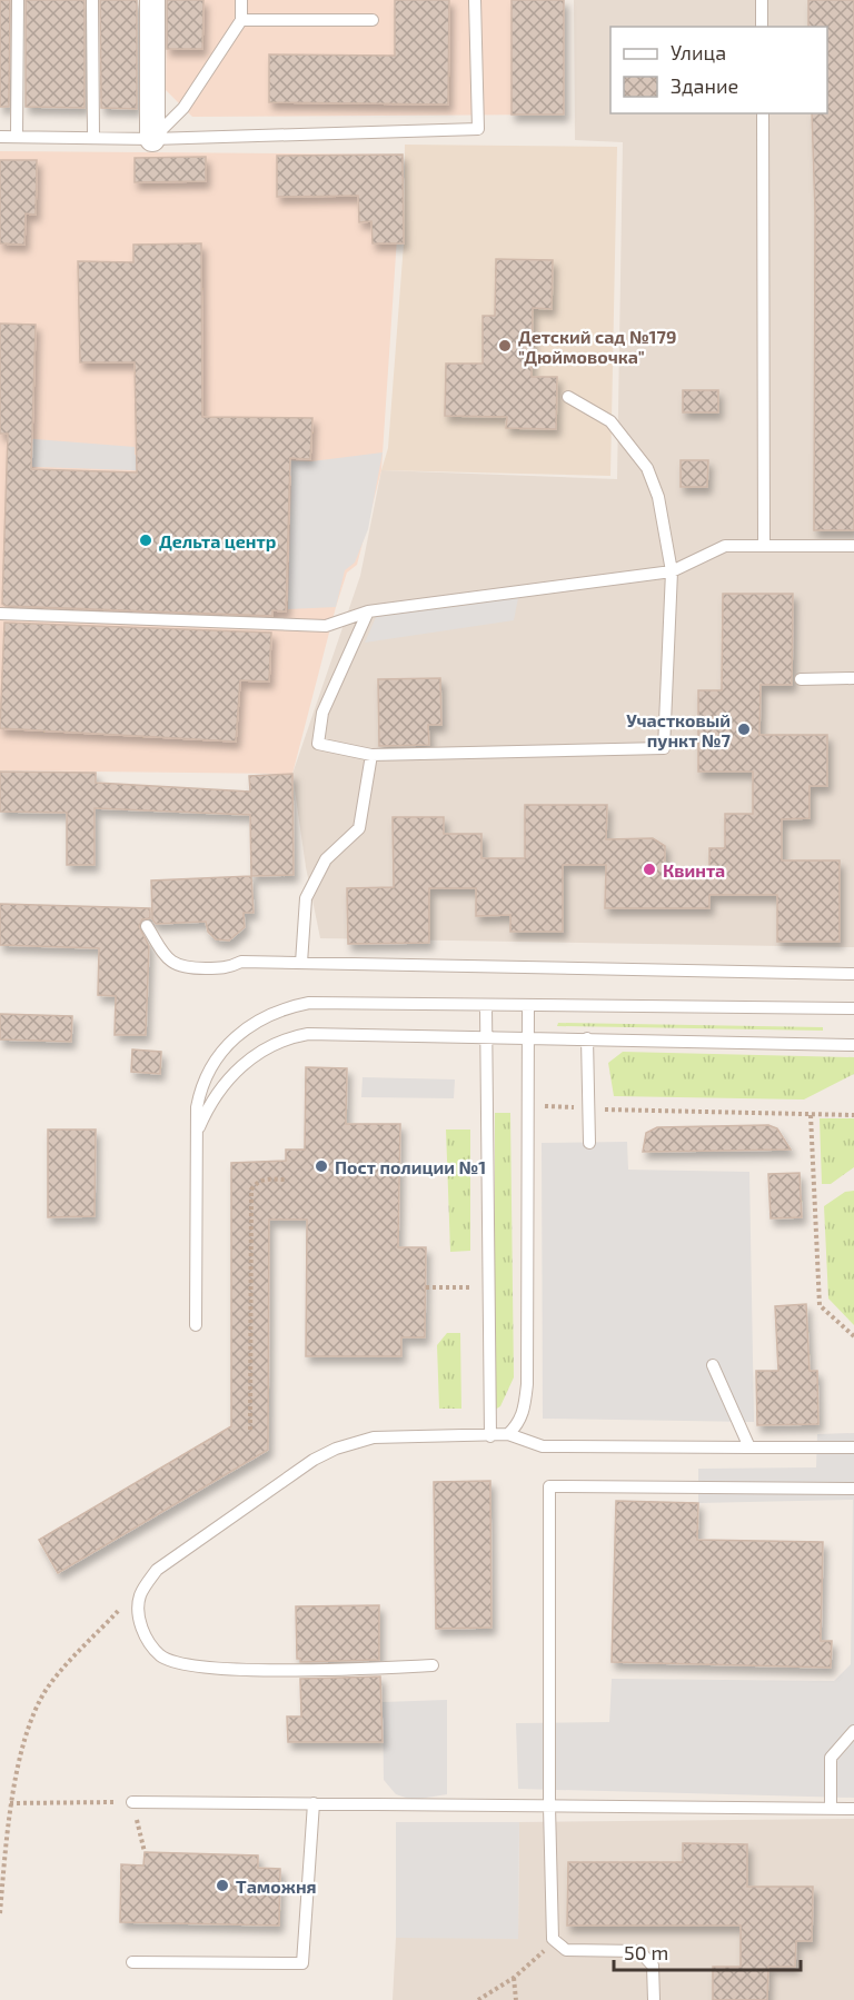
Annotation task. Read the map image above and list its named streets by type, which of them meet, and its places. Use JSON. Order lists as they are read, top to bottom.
{
  "places": [
    "Детский сад №179 \"Дюймовочка\"",
    "Дельта центр",
    "Участковый пункт №7",
    "Квинта",
    "Пост полиции №1",
    "Таможня"
  ],
  "legend": ["Улица", "Здание"],
  "scale_bar": "50 m"
}
